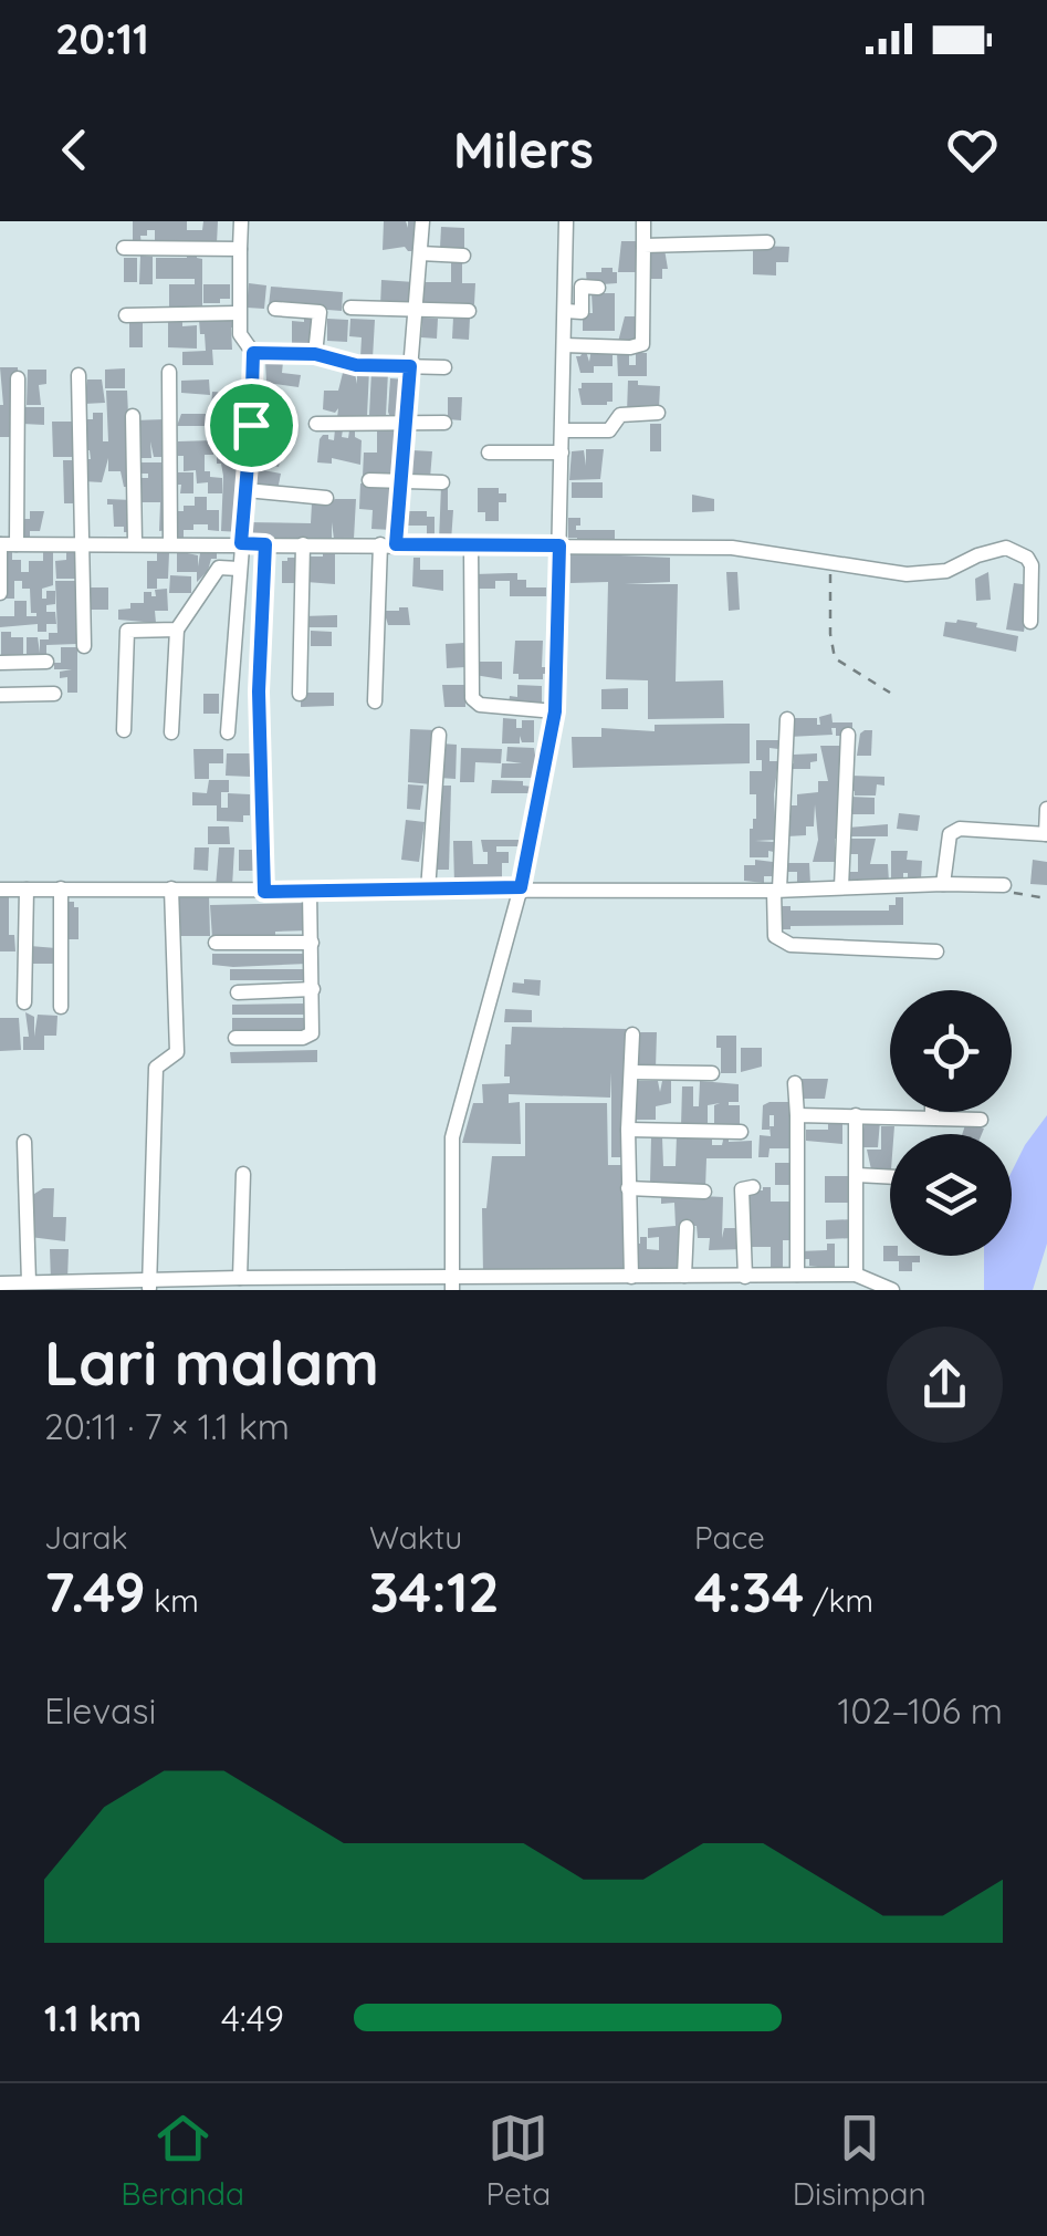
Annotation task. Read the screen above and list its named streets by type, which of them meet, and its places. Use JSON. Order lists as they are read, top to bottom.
{
  "page": {
    "status": "20:11",
    "header": "Milers",
    "heading": ["Lari malam", "20:11 · 7 × 1.1 km"],
    "stats": [
      ["Jarak", "7.49 km"],
      ["Waktu", "34:12"],
      ["Pace", "4:34 /km"]
    ],
    "chart": ["Elevasi", "102–106 m"],
    "list": [
      {
        "name": "1.1 km",
        "note": "4:49"
      }
    ],
    "tabs": ["Beranda", "Peta", "Disimpan"]
  }
}
